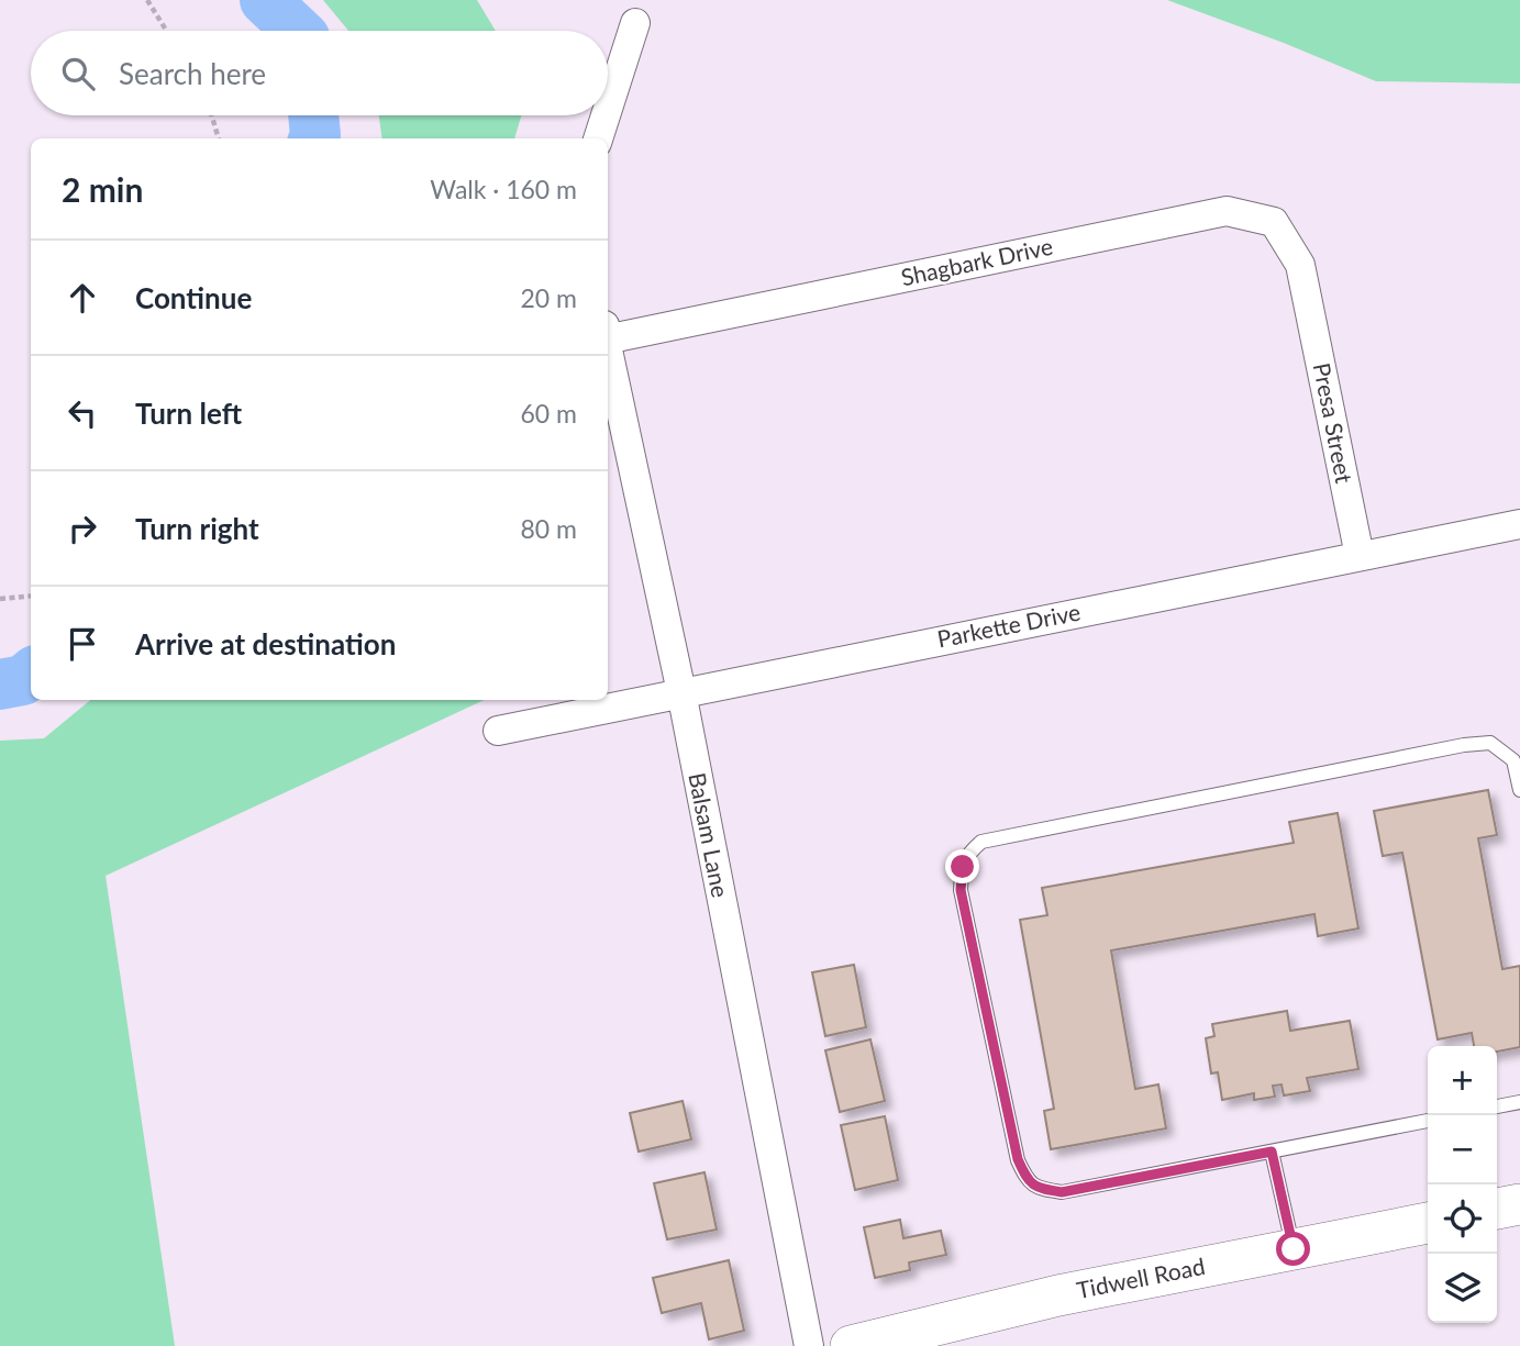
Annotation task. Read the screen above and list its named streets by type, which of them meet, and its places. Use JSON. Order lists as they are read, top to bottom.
{
  "streets": {
    "main road": ["Tidwell Road"],
    "street": [
      "Shagbark Drive",
      "Presa Street",
      "Parkette Drive",
      "Balsam Lane"
    ]
  },
  "crossings": [
    ["Shagbark Drive", "Presa Street"],
    ["Presa Street", "Parkette Drive"],
    ["Parkette Drive", "Balsam Lane"]
  ],
  "page": {
    "search": "Search here",
    "heading": ["2 min", "Walk · 160 m"],
    "list": [
      ["Continue", "20 m"],
      ["Turn left", "60 m"],
      ["Turn right", "80 m"],
      "Arrive at destination"
    ],
    "map_buttons": ["+", "−"]
  }
}
